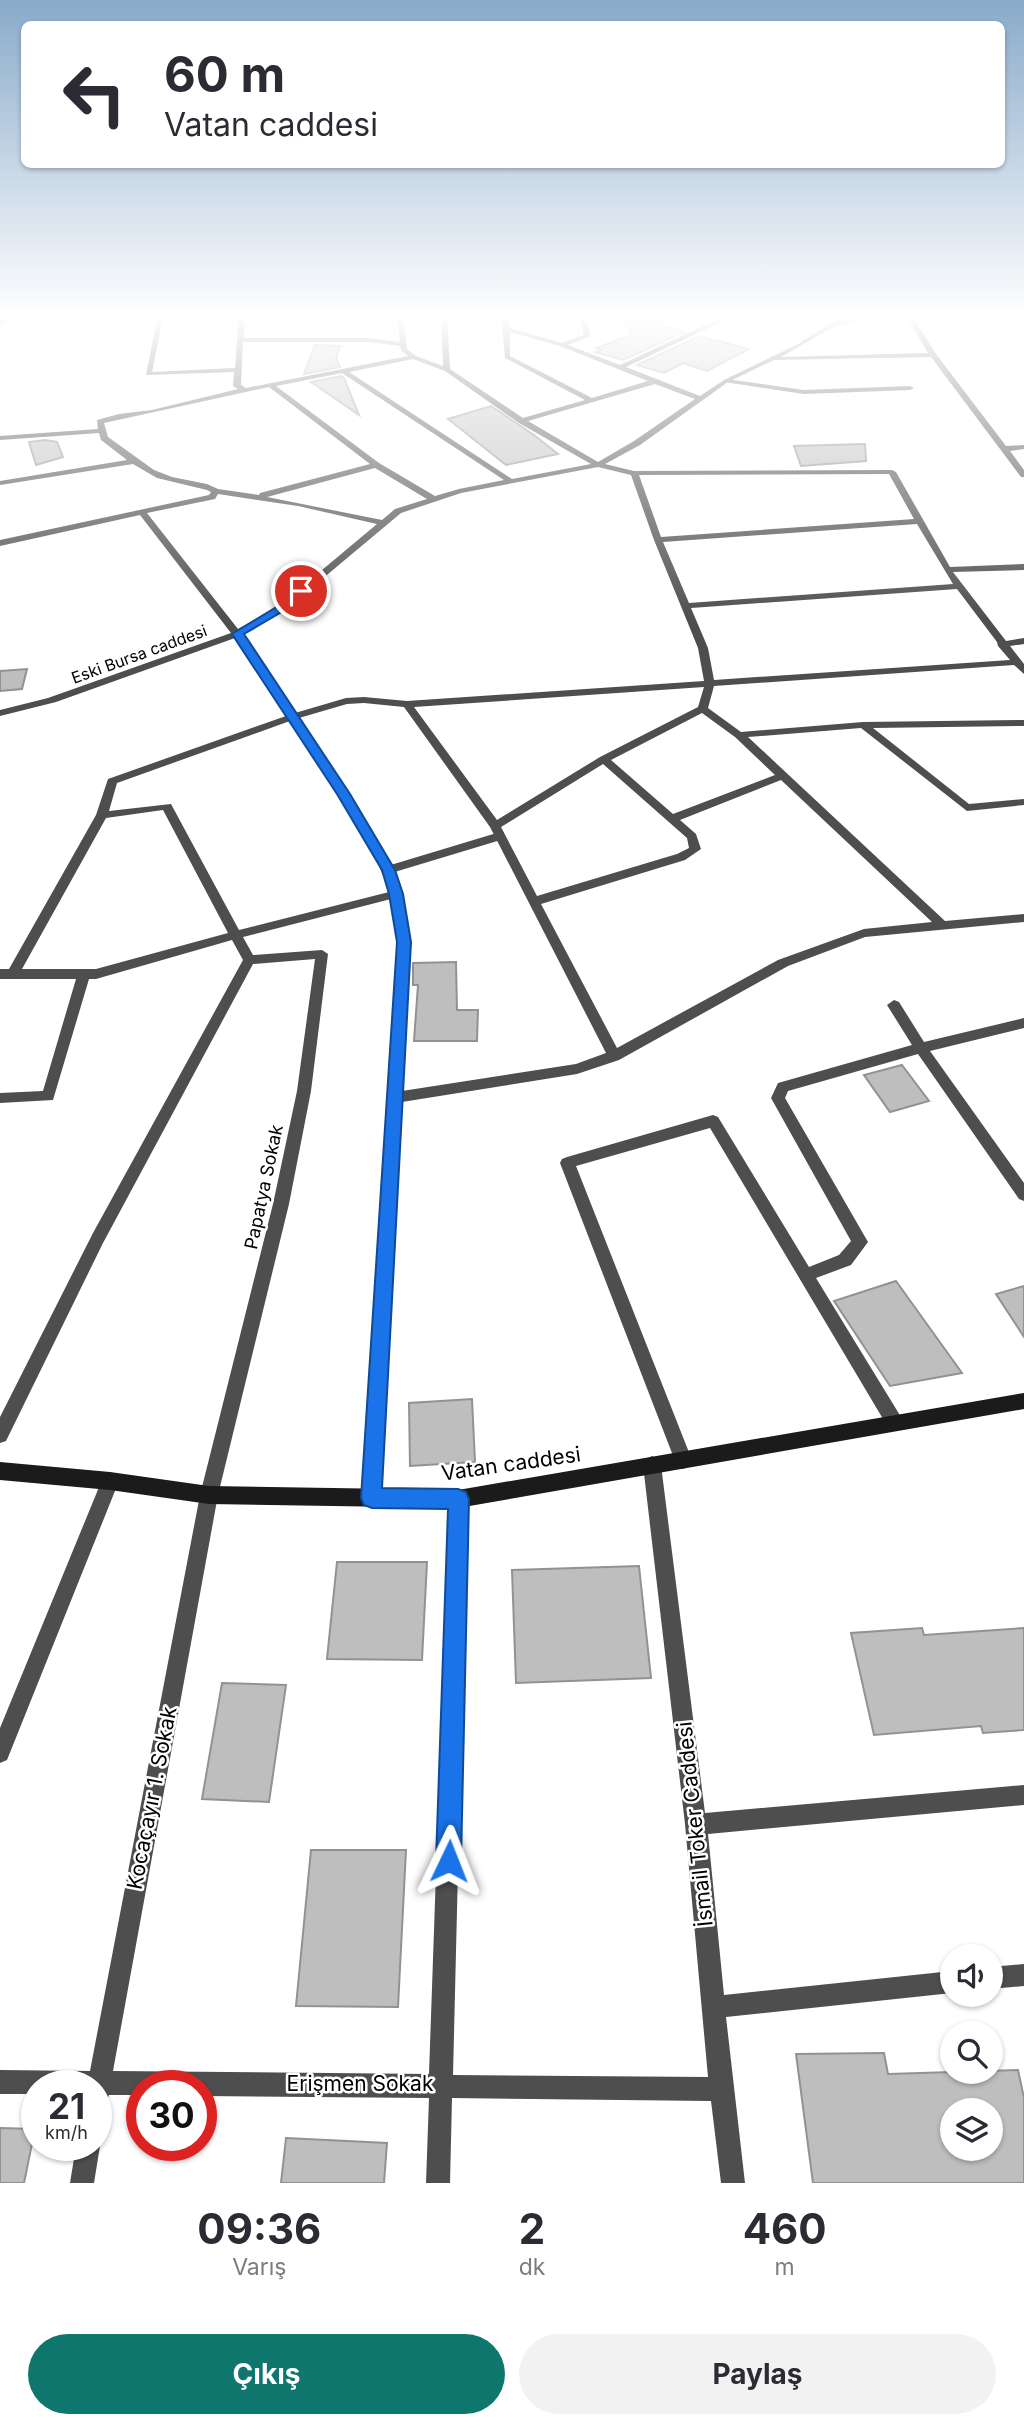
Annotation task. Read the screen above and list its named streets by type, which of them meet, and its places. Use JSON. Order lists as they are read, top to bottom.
{
  "streets": {
    "street": [
      "Eski Bursa caddesi",
      "Papatya Sokak",
      "Vatan caddesi",
      "Kocaçayır 1. Sokak",
      "İsmail Toker Caddesi",
      "Erişmen Sokak"
    ]
  },
  "crossings": [
    ["Papatya Sokak", "Vatan caddesi"],
    ["Papatya Sokak", "Kocaçayır 1. Sokak"],
    ["Vatan caddesi", "Kocaçayır 1. Sokak"],
    ["Vatan caddesi", "İsmail Toker Caddesi"],
    ["İsmail Toker Caddesi", "Erişmen Sokak"]
  ],
  "page": {
    "turn": ["60 m", "Vatan caddesi"],
    "speed": "21 km/h",
    "limit": "30",
    "eta": [
      "09:36",
      "Varış",
      "2",
      "dk",
      "460",
      "m"
    ],
    "buttons": ["Çıkış", "Paylaş"]
  }
}
